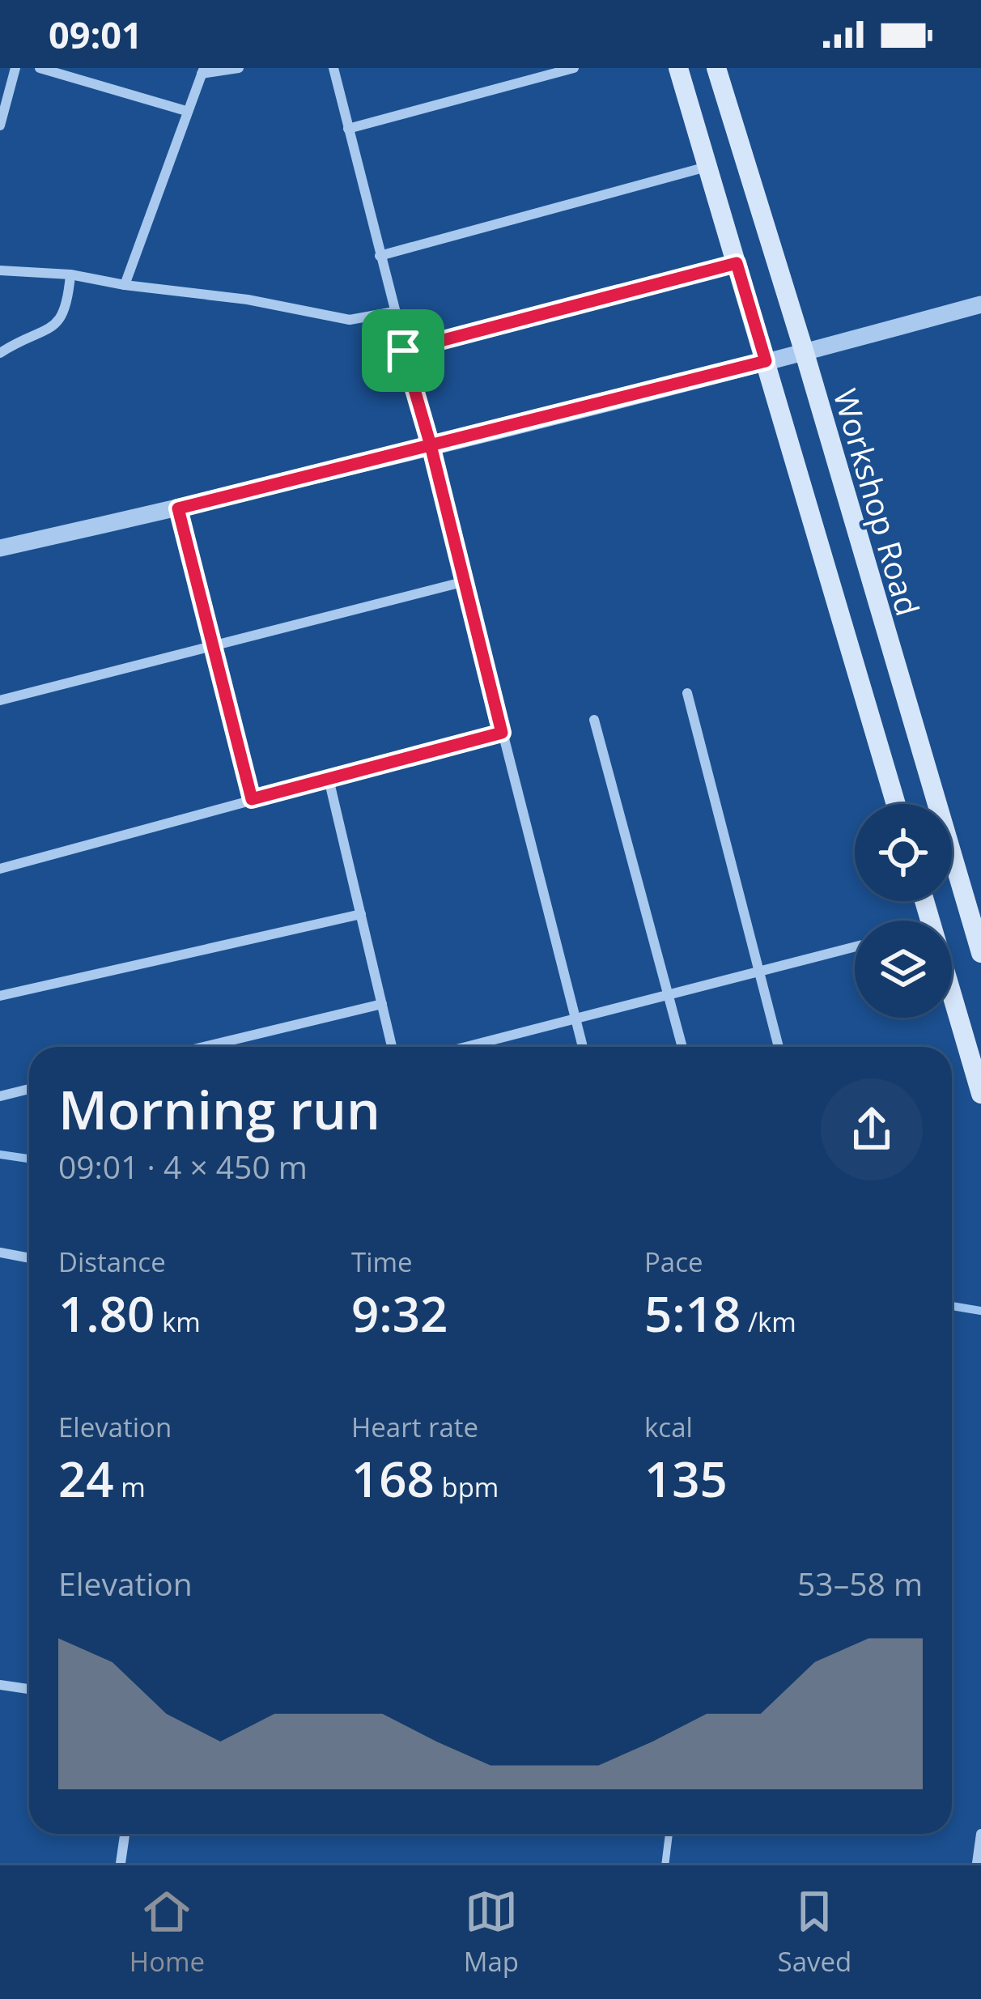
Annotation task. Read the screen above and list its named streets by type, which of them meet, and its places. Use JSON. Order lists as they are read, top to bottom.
{
  "streets": {
    "main road": ["Workshop Road"]
  },
  "page": {
    "status": "09:01",
    "heading": ["Morning run", "09:01 · 4 × 450 m"],
    "stats": [
      ["Distance", "1.80 km"],
      ["Time", "9:32"],
      ["Pace", "5:18 /km"],
      ["Elevation", "24 m"],
      ["Heart rate", "168 bpm"],
      ["kcal", "135"]
    ],
    "chart": ["Elevation", "53–58 m"],
    "tabs": ["Home", "Map", "Saved"]
  }
}
